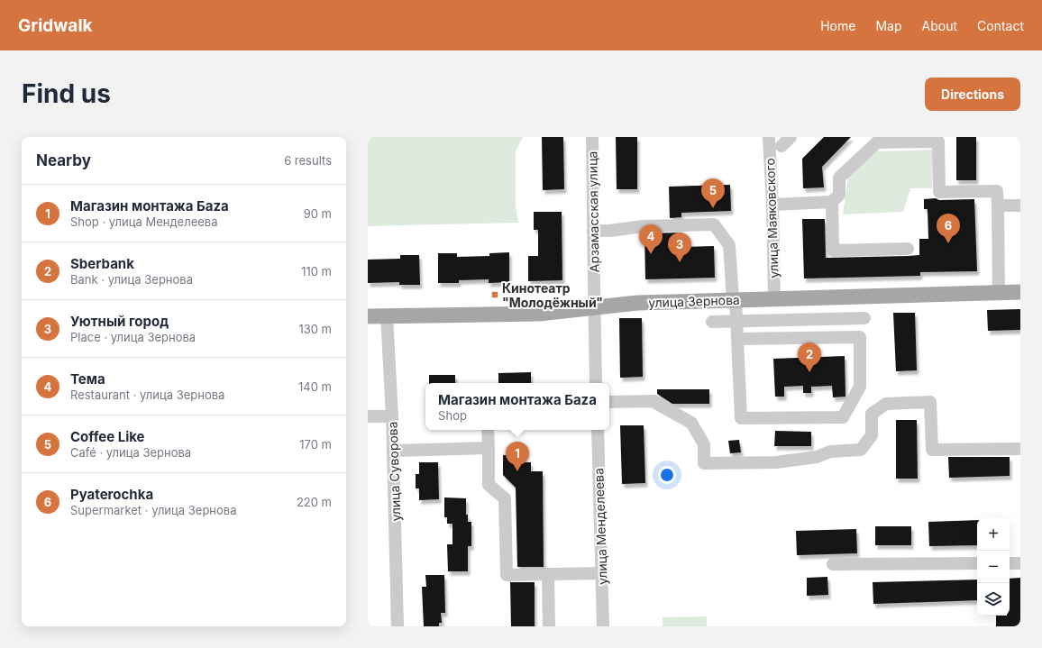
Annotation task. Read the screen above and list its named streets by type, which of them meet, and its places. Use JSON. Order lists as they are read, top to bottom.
{
  "streets": {
    "main road": ["улица Зернова"],
    "street": [
      "Арзамасская улица",
      "улица Маяковского",
      "улица Суворова",
      "улица Менделеева"
    ]
  },
  "crossings": [
    ["Арзамасская улица", "улица Зернова"],
    ["улица Маяковского", "улица Зернова"],
    ["улица Зернова", "улица Суворова"]
  ],
  "places": {
    "transit": ["Кинотеатр \"Молодёжный\""]
  },
  "page": {
    "header": "Gridwalk",
    "nav": [
      "Home",
      "Map",
      "About",
      "Contact"
    ],
    "buttons": "Directions",
    "title": "Find us",
    "heading": ["Nearby", "6 results"],
    "pins": [
      "5",
      "6",
      "4",
      "3",
      "2",
      "1"
    ],
    "list": [
      {
        "mark": "1",
        "name": "Магазин монтажа Баzа",
        "note": "Shop · улица Менделеева",
        "value": "90 m"
      },
      {
        "mark": "2",
        "name": "Sberbank",
        "note": "Bank · улица Зернова",
        "value": "110 m"
      },
      {
        "mark": "3",
        "name": "Уютный город",
        "note": "Place · улица Зернова",
        "value": "130 m"
      },
      {
        "mark": "4",
        "name": "Тема",
        "note": "Restaurant · улица Зернова",
        "value": "140 m"
      },
      {
        "mark": "5",
        "name": "Coffee Like",
        "note": "Café · улица Зернова",
        "value": "170 m"
      },
      {
        "mark": "6",
        "name": "Pyaterochka",
        "note": "Supermarket · улица Зернова",
        "value": "220 m"
      }
    ],
    "popup": ["Магазин монтажа Баzа", "Shop"],
    "map_buttons": ["+", "−"]
  }
}
